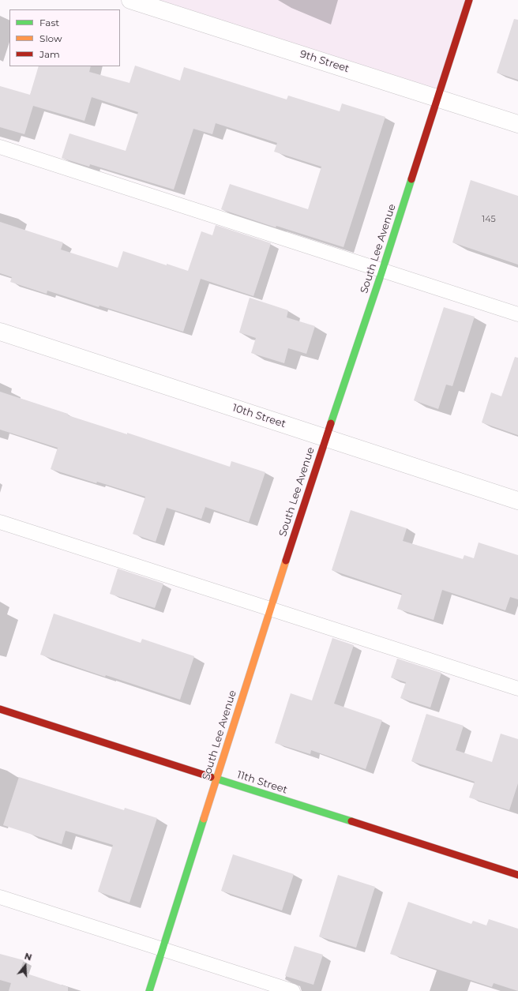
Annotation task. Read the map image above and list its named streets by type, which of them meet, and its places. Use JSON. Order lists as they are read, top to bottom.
{
  "streets": {
    "street": [
      "9th Street",
      "South Lee Avenue",
      "10th Street",
      "11th Street"
    ]
  },
  "crossings": [
    ["9th Street", "South Lee Avenue"],
    ["South Lee Avenue", "10th Street"],
    ["South Lee Avenue", "11th Street"]
  ],
  "house_numbers": ["145"],
  "legend": ["Fast", "Slow", "Jam"],
  "north": "top"
}
